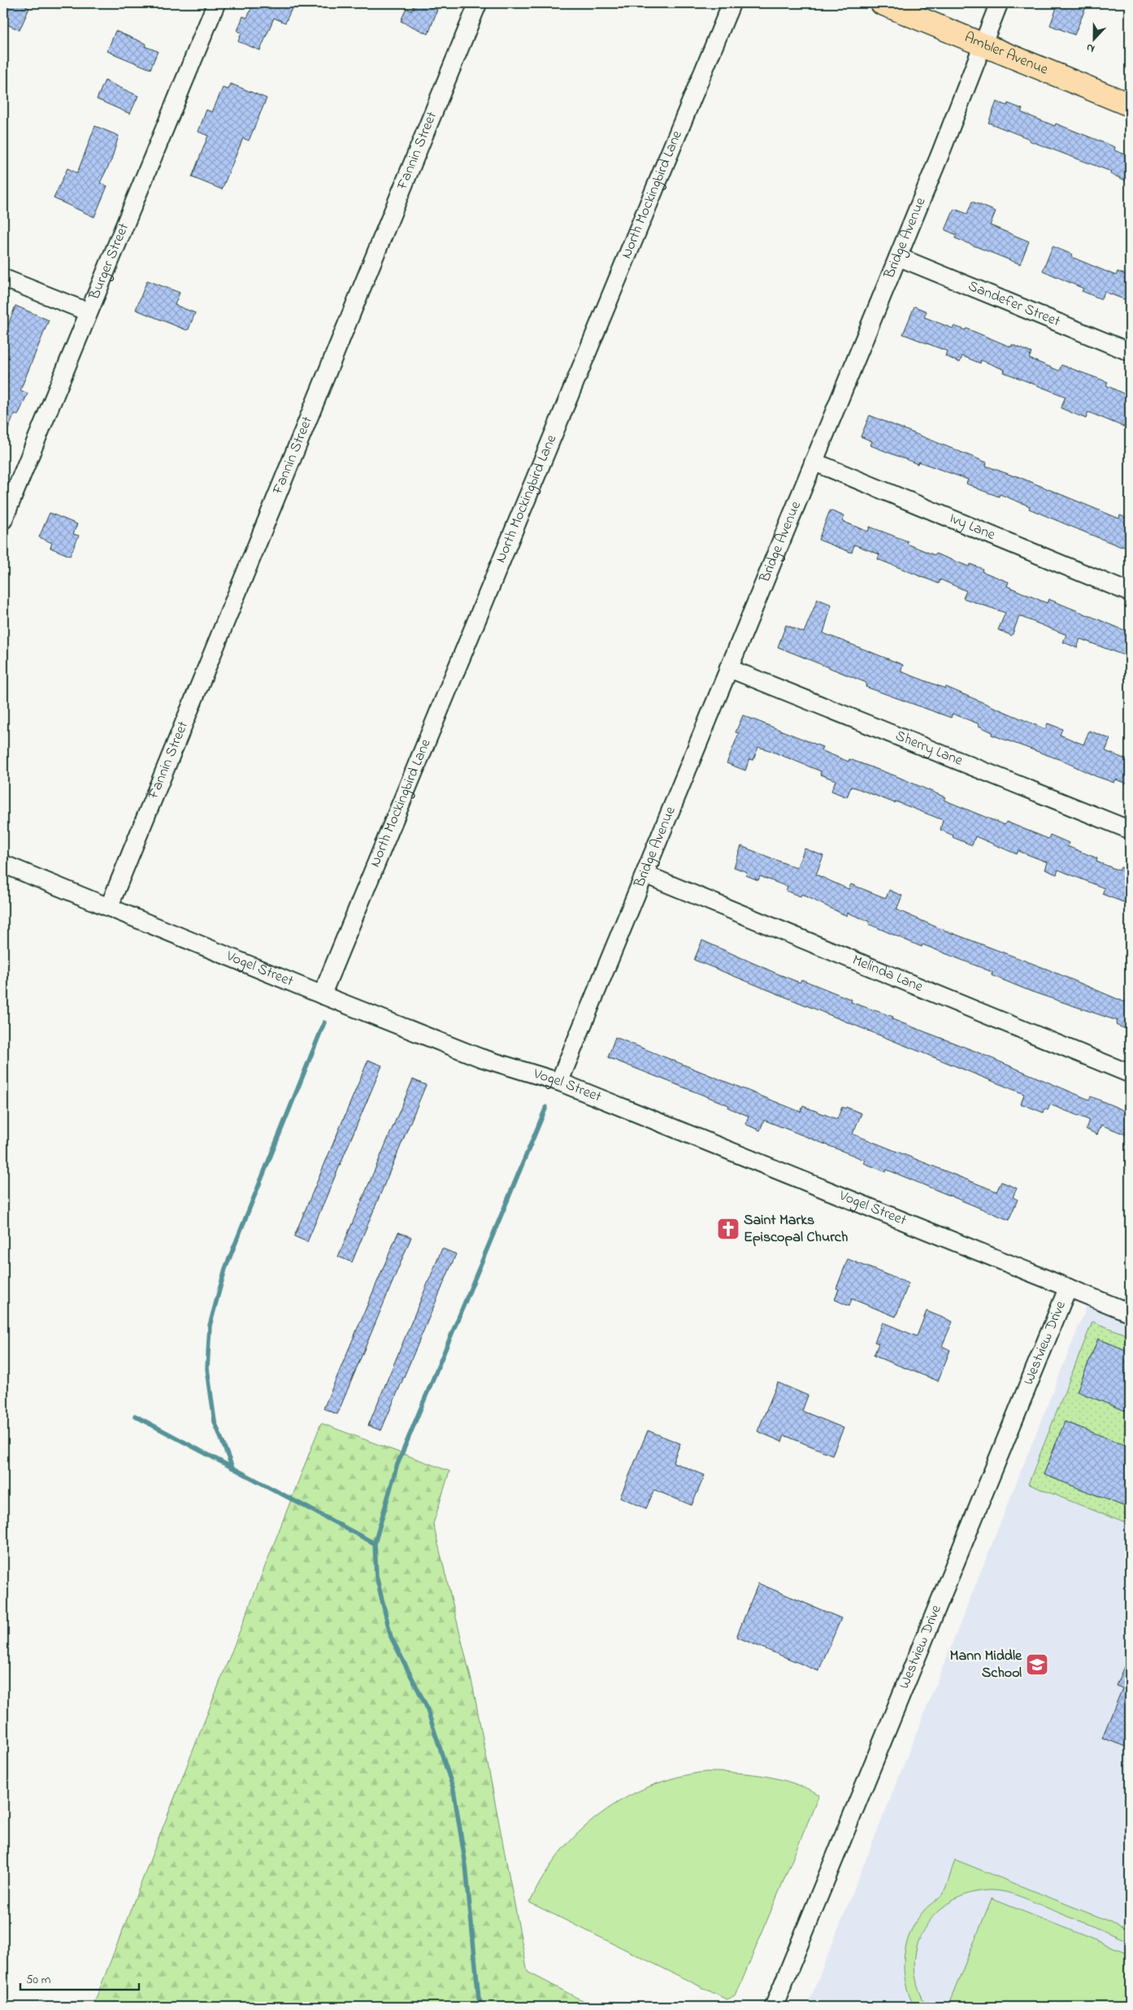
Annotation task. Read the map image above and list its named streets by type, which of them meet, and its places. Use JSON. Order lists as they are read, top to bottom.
{
  "streets": {
    "main road": ["Ambler Avenue"],
    "street": [
      "Fannin Street",
      "North Mockingbird Lane",
      "Bridge Avenue",
      "Burger Street",
      "Sandefer Street",
      "Ivy Lane",
      "Sherry Lane",
      "Vogel Street",
      "Melinda Lane",
      "Westview Drive"
    ]
  },
  "crossings": [
    ["Ambler Avenue", "Bridge Avenue"],
    ["Fannin Street", "Vogel Street"],
    ["North Mockingbird Lane", "Vogel Street"],
    ["Bridge Avenue", "Sandefer Street"],
    ["Bridge Avenue", "Ivy Lane"],
    ["Bridge Avenue", "Sherry Lane"],
    ["Bridge Avenue", "Vogel Street"],
    ["Bridge Avenue", "Melinda Lane"],
    ["Vogel Street", "Westview Drive"]
  ],
  "places": {
    "church": ["Saint Marks Episcopal Church"],
    "school or university": ["Mann Middle School"]
  },
  "scale_bar": "50 m",
  "north": "bottom"
}
